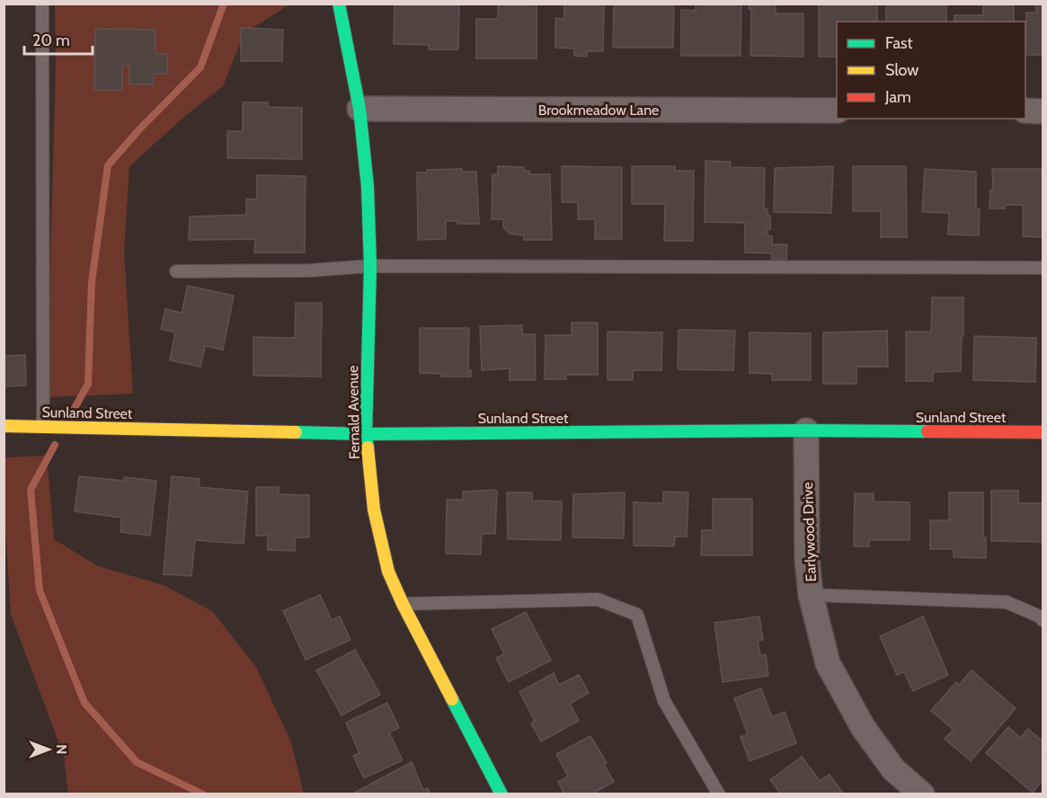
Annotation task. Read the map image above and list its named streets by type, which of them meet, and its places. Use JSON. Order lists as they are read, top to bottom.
{
  "streets": {
    "street": [
      "Brookmeadow Lane",
      "Sunland Street",
      "Fernald Avenue",
      "Earlywood Drive"
    ]
  },
  "crossings": [
    ["Brookmeadow Lane", "Fernald Avenue"],
    ["Sunland Street", "Fernald Avenue"],
    ["Sunland Street", "Earlywood Drive"]
  ],
  "legend": ["Fast", "Slow", "Jam"],
  "scale_bar": "20 m",
  "north": "right"
}
